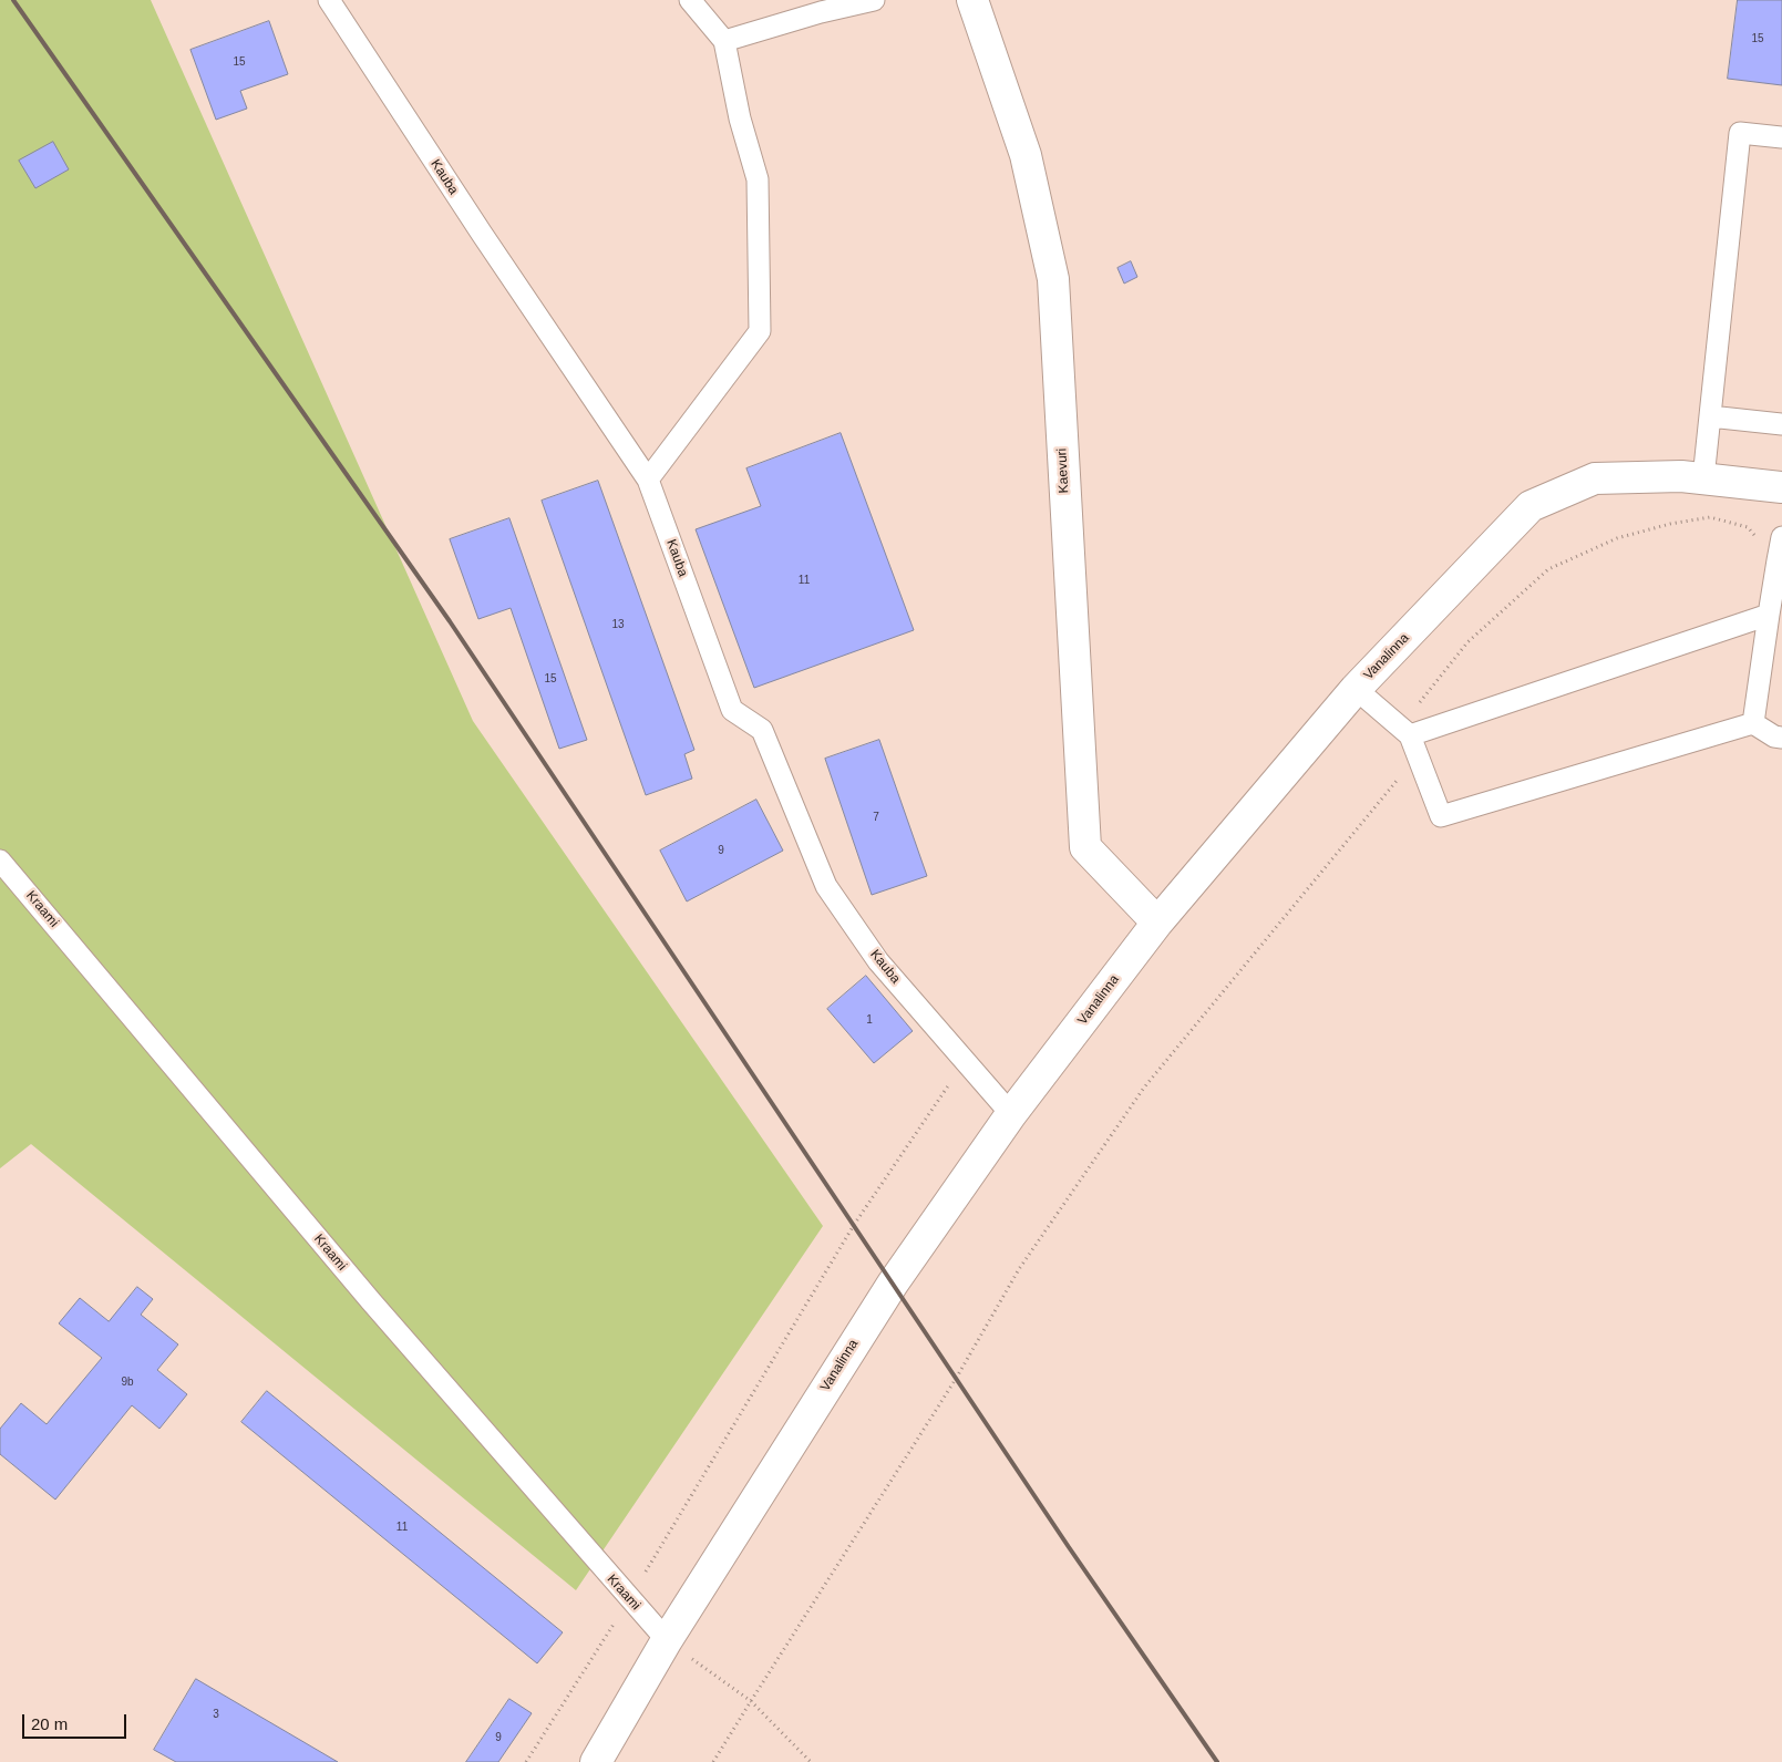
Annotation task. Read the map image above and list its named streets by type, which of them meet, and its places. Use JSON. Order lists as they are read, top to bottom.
{
  "streets": {
    "street": ["Kaevuri", "Vanalinna"],
    "lane": ["Kauba", "Kraami"]
  },
  "crossings": [
    ["Kauba", "Vanalinna"],
    ["Kaevuri", "Vanalinna"],
    ["Vanalinna", "Kraami"]
  ],
  "house_numbers": [
    "15",
    "15",
    "11",
    "13",
    "15",
    "7",
    "9",
    "1",
    "9b",
    "11",
    "3",
    "9"
  ],
  "scale_bar": "20 m"
}
